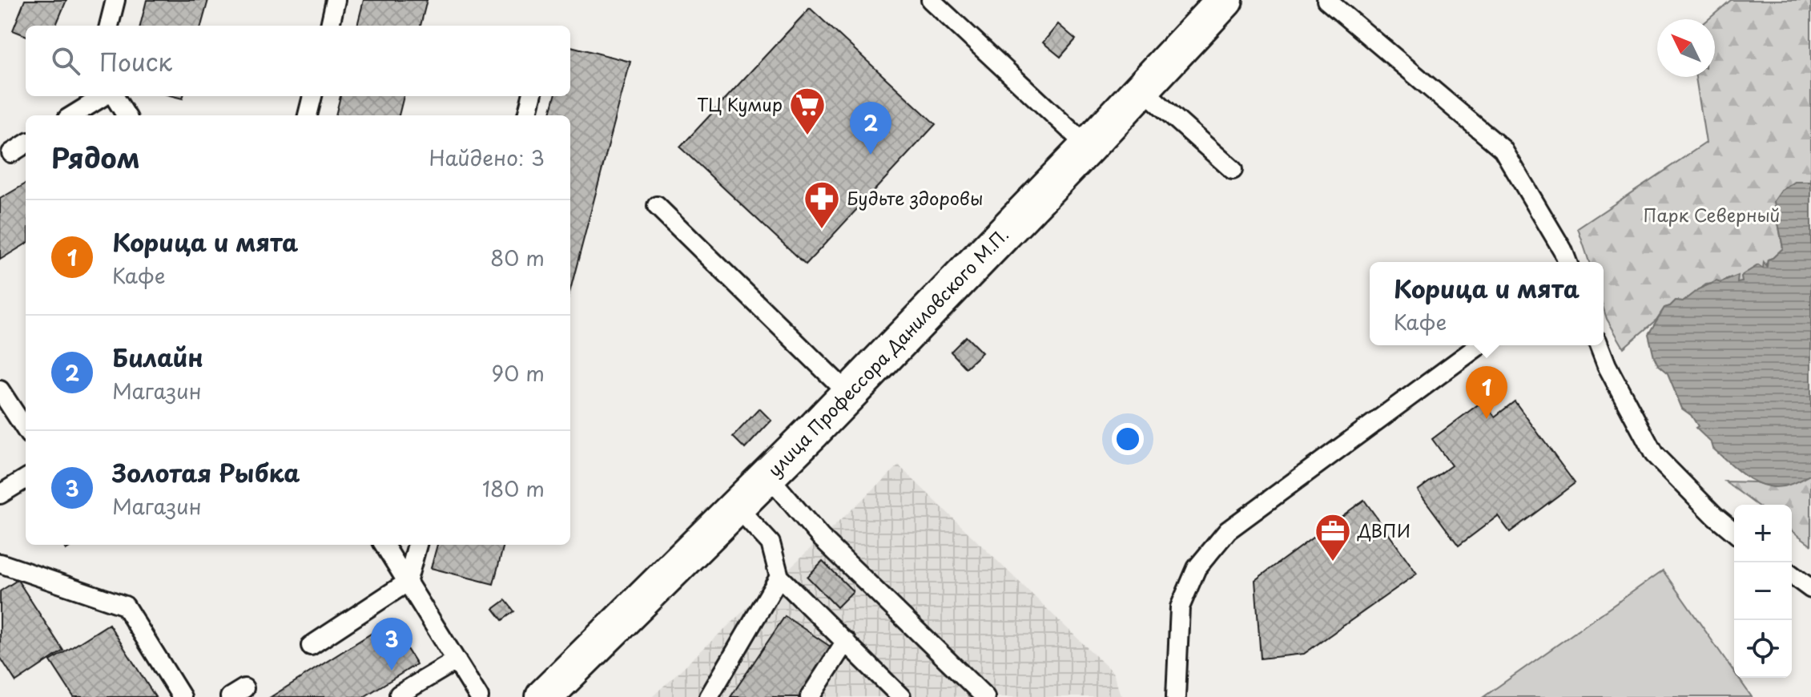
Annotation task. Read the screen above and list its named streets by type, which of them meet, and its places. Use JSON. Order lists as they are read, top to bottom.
{
  "streets": {
    "main road": ["улица Профессора Даниловского М.П."]
  },
  "parks": ["Парк Северный"],
  "places": {
    "supermarket": ["ТЦ Кумир"],
    "pharmacy": ["Будьте здоровы"],
    "office": ["ДВПИ"]
  },
  "north": "top left",
  "page": {
    "search": "Поиск",
    "pins": ["2", "1", "3"],
    "heading": ["Рядом", "Найдено: 3"],
    "list": [
      {
        "mark": "1",
        "name": "Корица и мята",
        "note": "Кафе",
        "value": "80 m"
      },
      {
        "mark": "2",
        "name": "Билайн",
        "note": "Магазин",
        "value": "90 m"
      },
      {
        "mark": "3",
        "name": "Золотая Рыбка",
        "note": "Магазин",
        "value": "180 m"
      }
    ],
    "popup": ["Корица и мята", "Кафе"],
    "map_buttons": ["+", "−"]
  }
}
